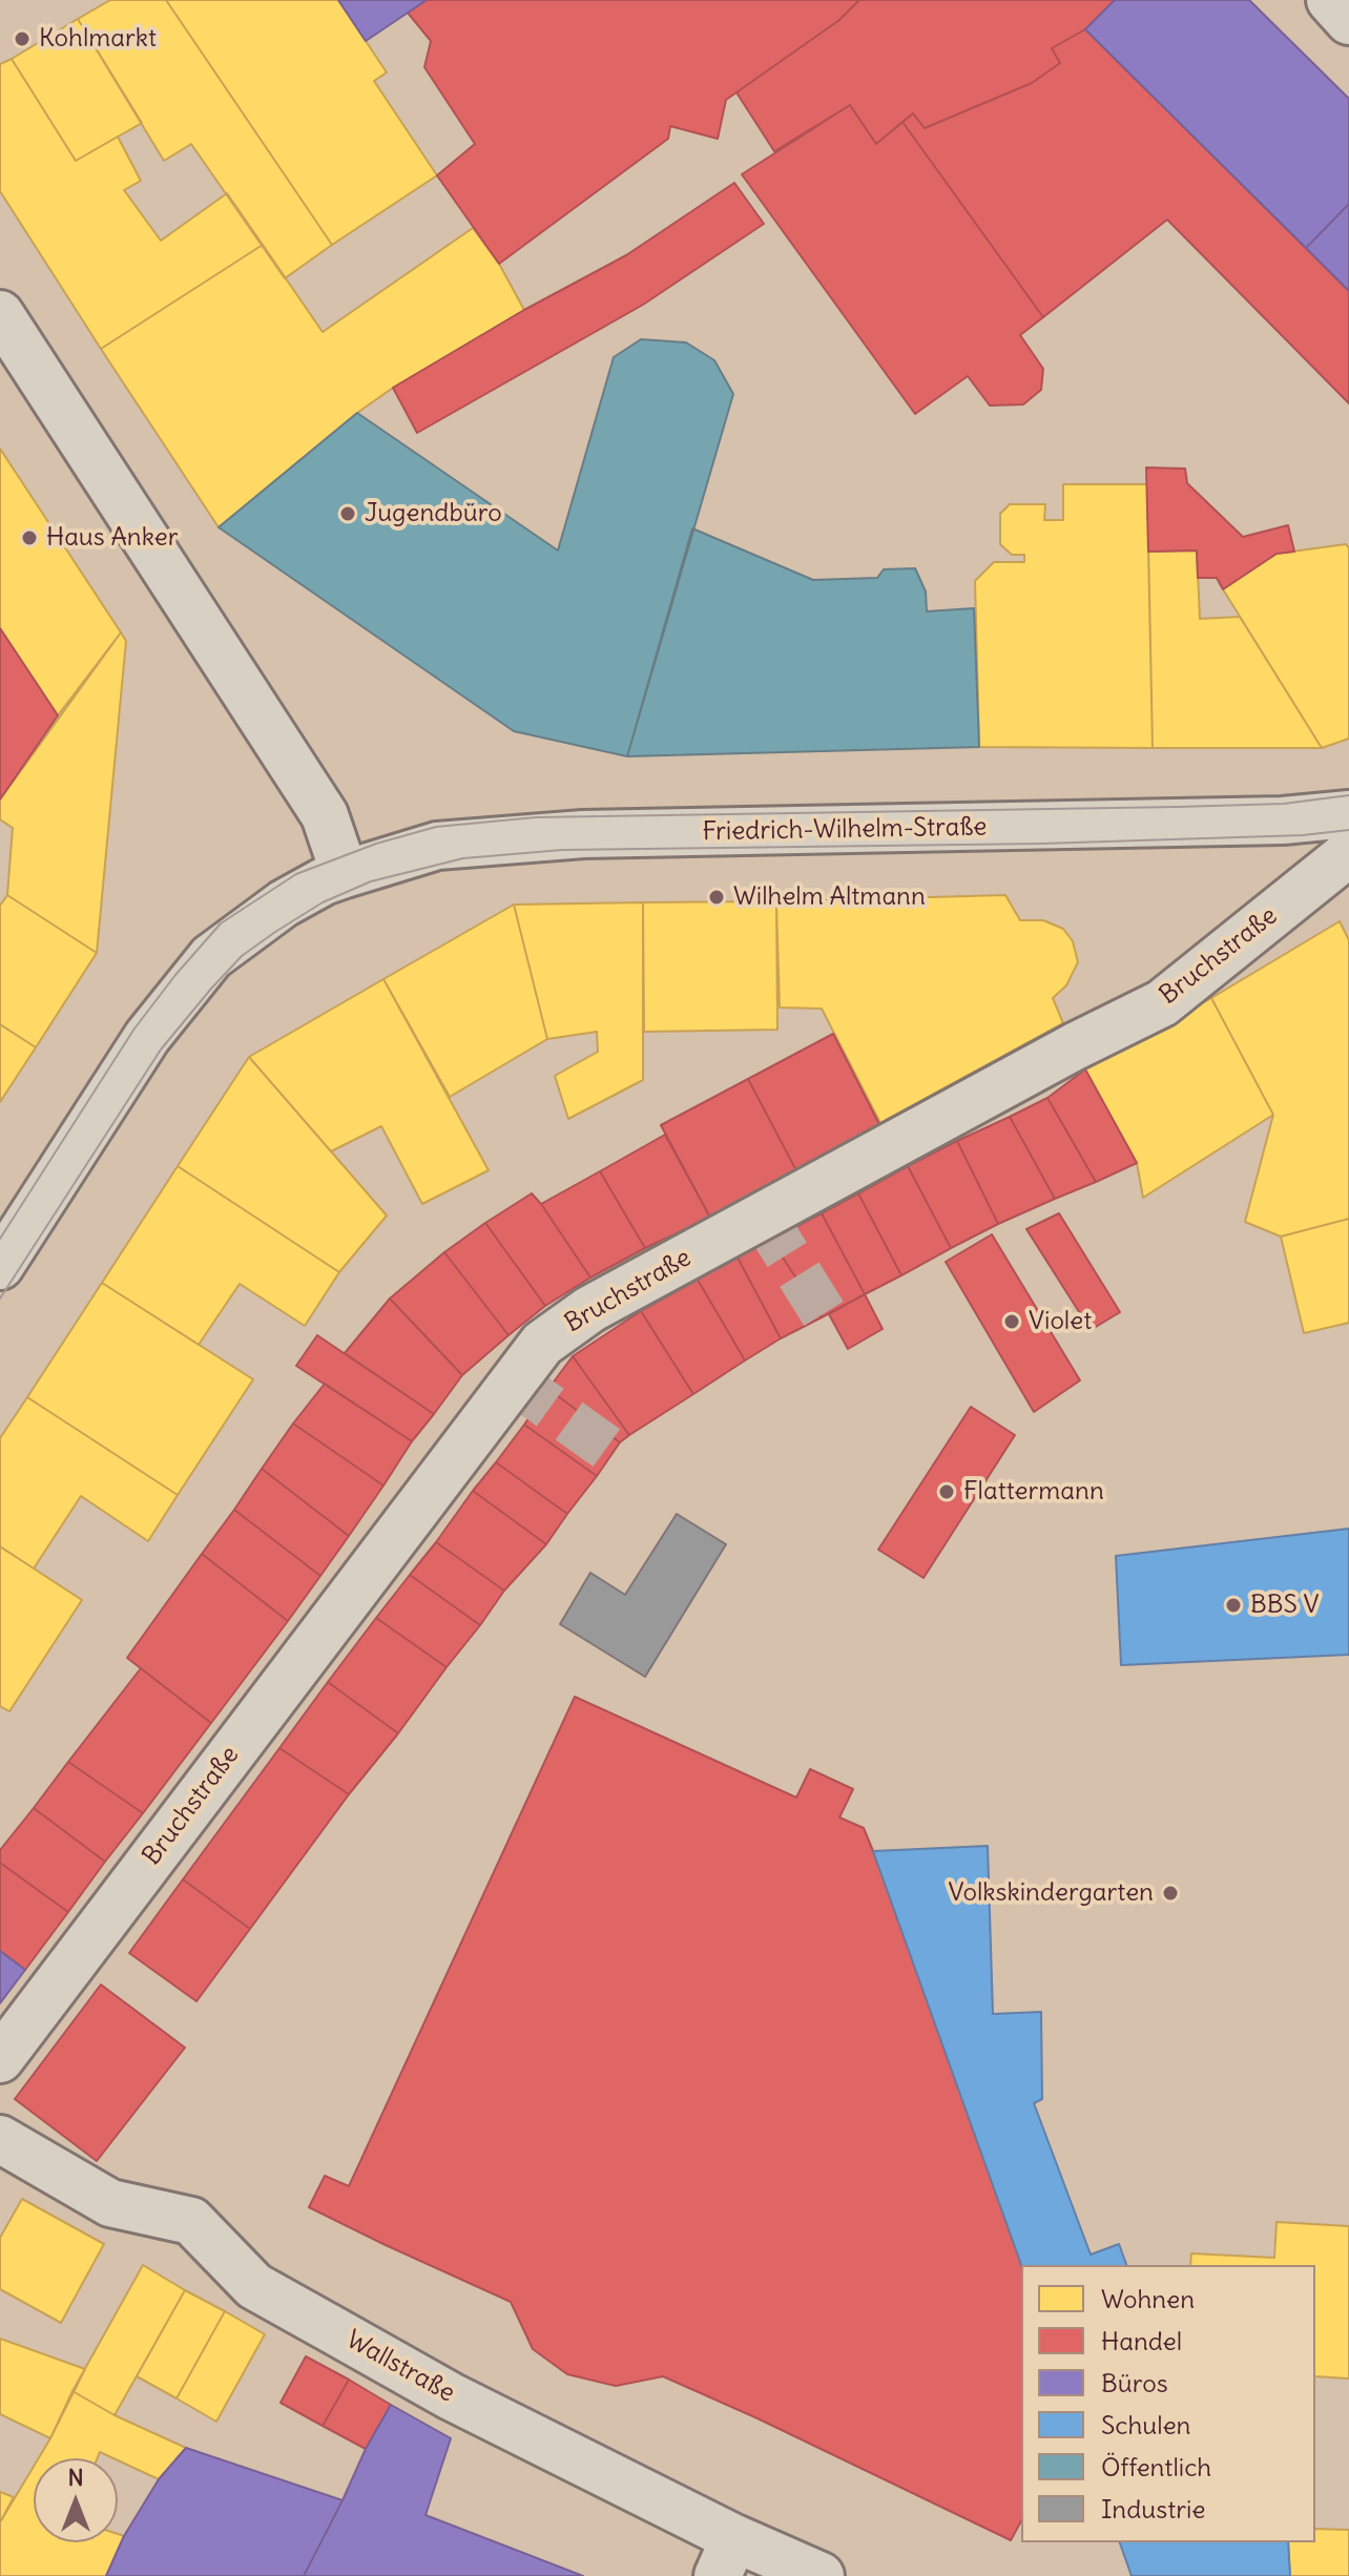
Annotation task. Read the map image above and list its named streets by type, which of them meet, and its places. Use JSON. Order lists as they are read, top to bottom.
{
  "streets": {
    "street": ["Friedrich-Wilhelm-Straße", "Bruchstraße", "Wallstraße"]
  },
  "places": [
    "Kohlmarkt",
    "Jugendbüro",
    "Haus Anker",
    "Wilhelm Altmann",
    "Violet",
    "Flattermann",
    "BBS V",
    "Volkskindergarten"
  ],
  "legend": [
    "Wohnen",
    "Handel",
    "Büros",
    "Schulen",
    "Öffentlich",
    "Industrie"
  ],
  "north": "top"
}
